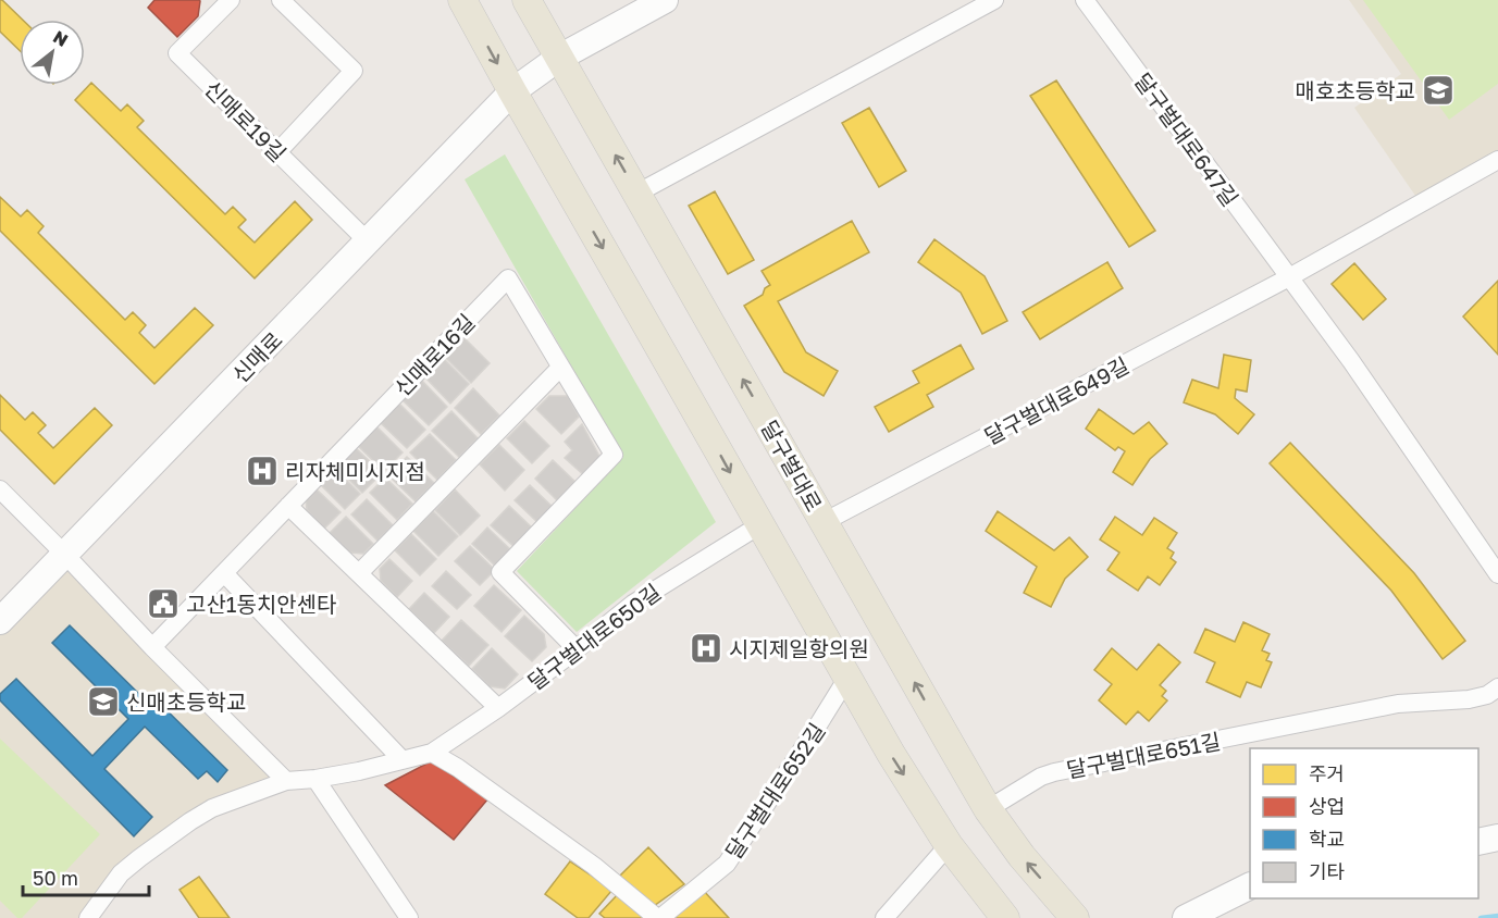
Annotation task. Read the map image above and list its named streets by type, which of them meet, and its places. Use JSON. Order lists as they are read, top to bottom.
{
  "streets": {
    "main road": ["달구벌대로"],
    "street": [
      "신매로19길",
      "달구벌대로647길",
      "신매로16길",
      "신매로",
      "달구벌대로649길",
      "달구벌대로650길",
      "달구벌대로651길",
      "달구벌대로652길"
    ]
  },
  "crossings": [
    ["신매로19길", "신매로"],
    ["달구벌대로647길", "달구벌대로649길"],
    ["신매로16길", "달구벌대로650길"],
    ["신매로", "달구벌대로"],
    ["달구벌대로649길", "달구벌대로"],
    ["달구벌대로", "달구벌대로651길"]
  ],
  "places": {
    "school or university": ["매호초등학교", "신매초등학교"],
    "hospital": ["리자체미시지점", "시지제일항의원"],
    "public building": ["고산1동치안센타"]
  },
  "legend": [
    "주거",
    "상업",
    "학교",
    "기타"
  ],
  "scale_bar": "50 m",
  "north": "top right"
}
